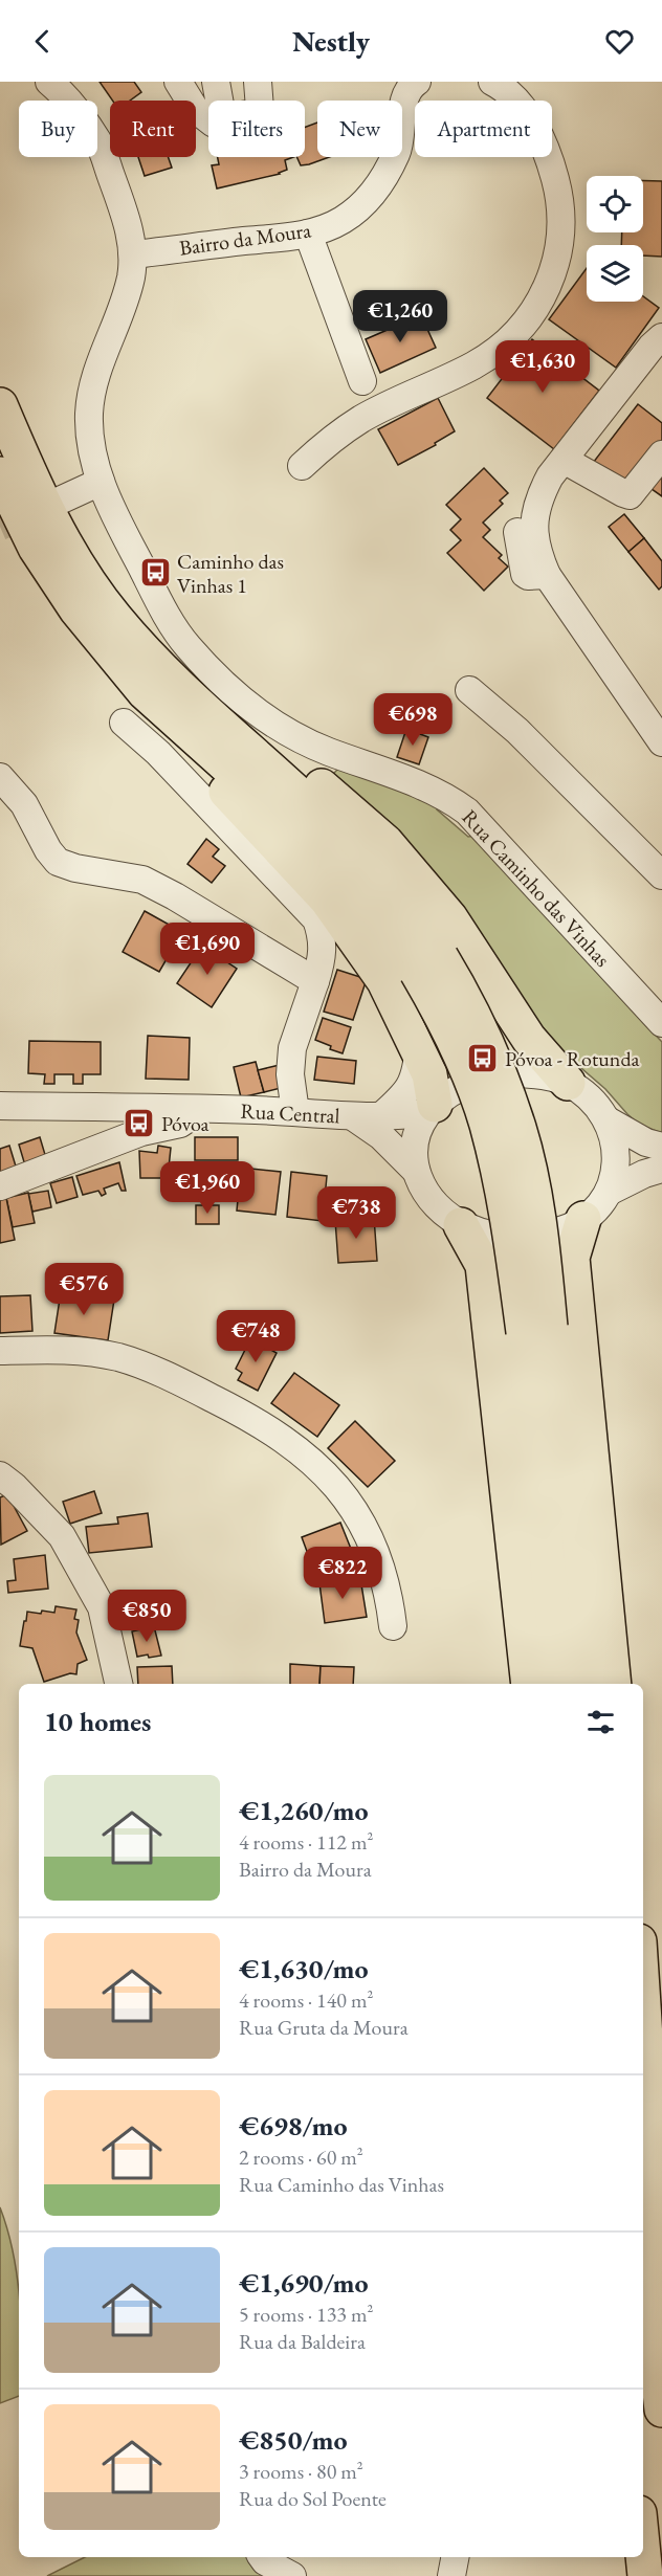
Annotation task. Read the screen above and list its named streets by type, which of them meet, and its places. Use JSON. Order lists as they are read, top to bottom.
{
  "streets": {
    "street": ["Bairro da Moura", "Rua Caminho das Vinhas", "Rua Central"]
  },
  "crossings": [
    ["Bairro da Moura", "Rua Caminho das Vinhas"]
  ],
  "places": {
    "bus stop": ["Caminho das Vinhas 1", "Póvoa - Rotunda", "Póvoa"]
  },
  "page": {
    "header": "Nestly",
    "chip": [
      "Buy",
      "Rent",
      "Filters",
      "New",
      "Apartment"
    ],
    "price": [
      "€1,260",
      "€1,630",
      "€698",
      "€1,690",
      "€1,960",
      "€738",
      "€576",
      "€748",
      "€822",
      "€850"
    ],
    "heading": "10 homes",
    "list": [
      {
        "name": "€1,260/mo",
        "note": "4 rooms · 112 m² · Bairro da Moura"
      },
      {
        "name": "€1,630/mo",
        "note": "4 rooms · 140 m² · Rua Gruta da Moura"
      },
      {
        "name": "€698/mo",
        "note": "2 rooms · 60 m² · Rua Caminho das Vinhas"
      },
      {
        "name": "€1,690/mo",
        "note": "5 rooms · 133 m² · Rua da Baldeira"
      },
      {
        "name": "€850/mo",
        "note": "3 rooms · 80 m² · Rua do Sol Poente"
      }
    ]
  }
}
